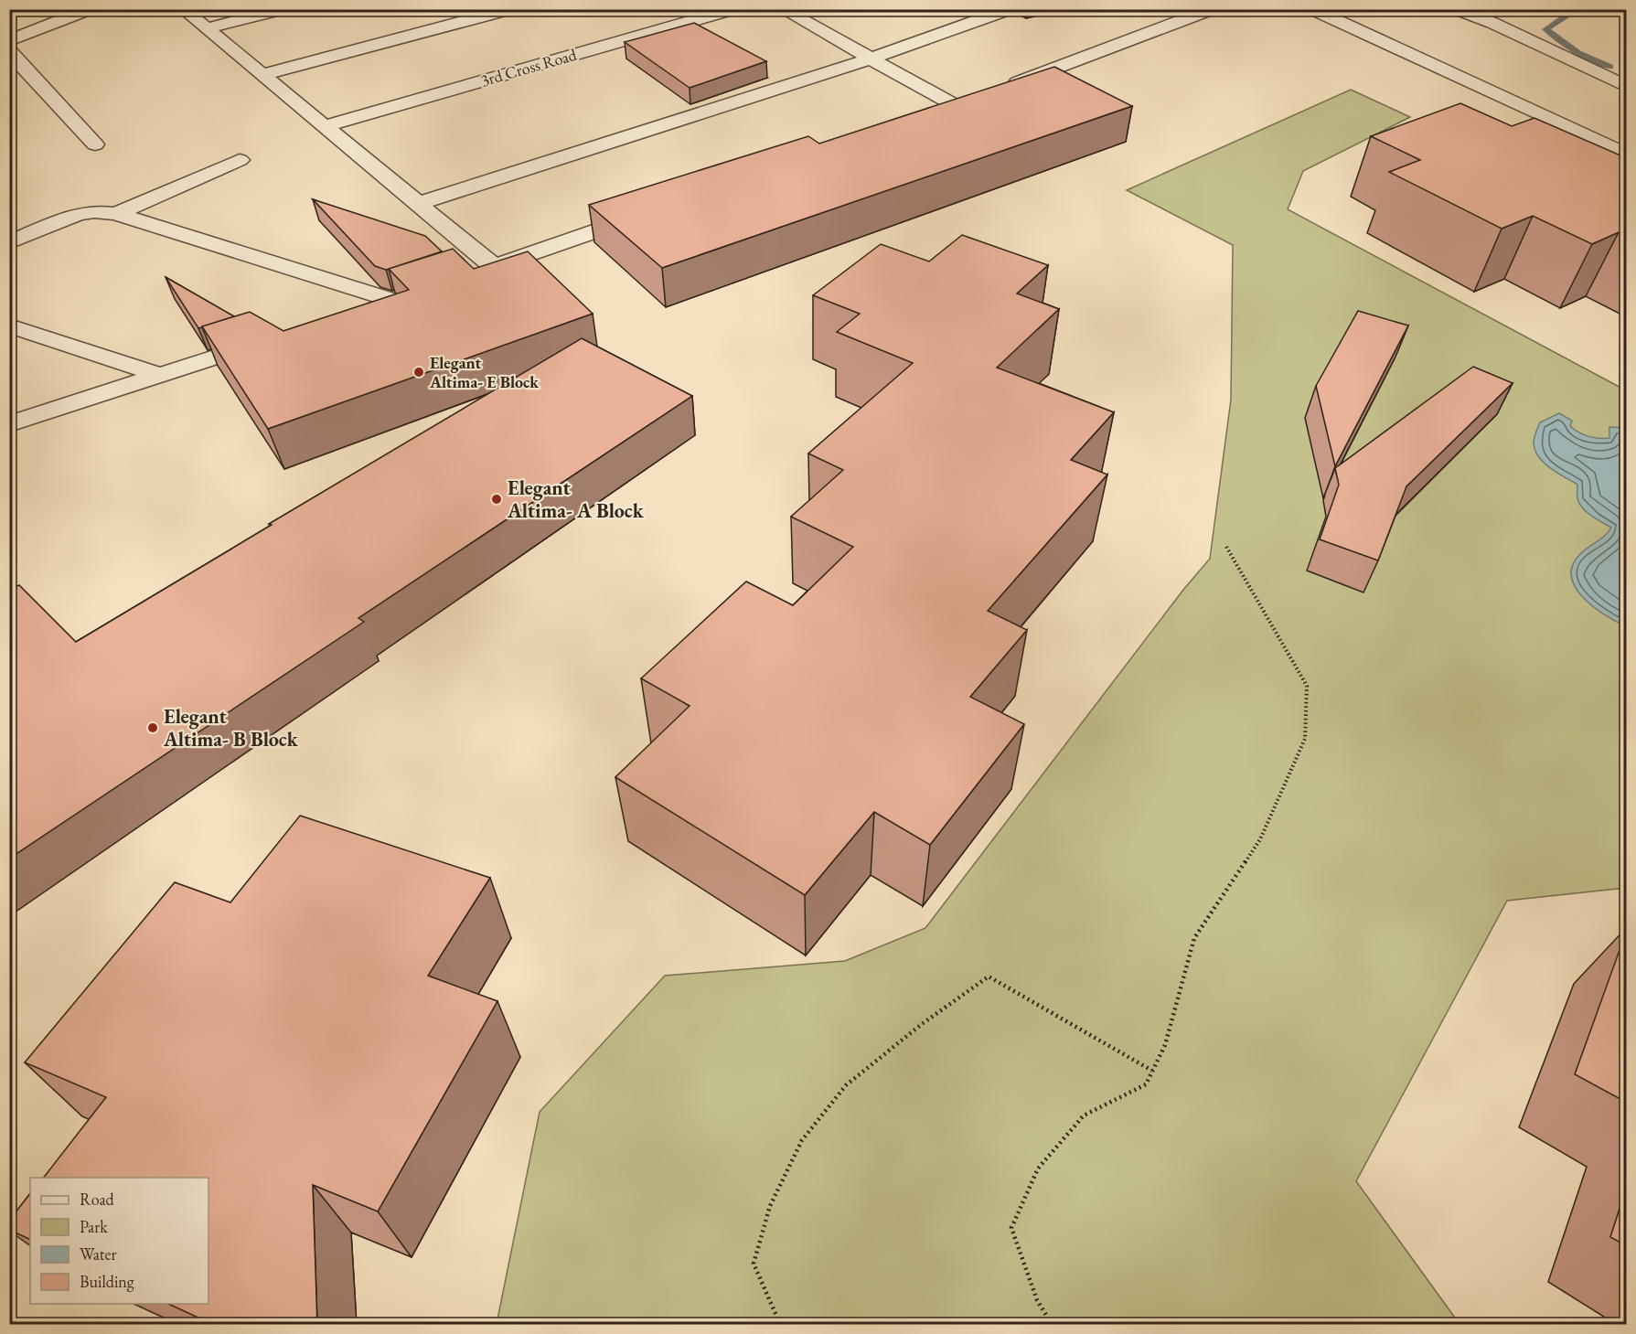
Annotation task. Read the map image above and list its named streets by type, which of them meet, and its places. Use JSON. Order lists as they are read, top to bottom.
{
  "streets": {
    "street": ["3rd Cross Road"]
  },
  "places": ["Elegant Altima- E Block", "Elegant Altima- A Block", "Elegant Altima- B Block"],
  "legend": [
    "Road",
    "Park",
    "Water",
    "Building"
  ]
}
